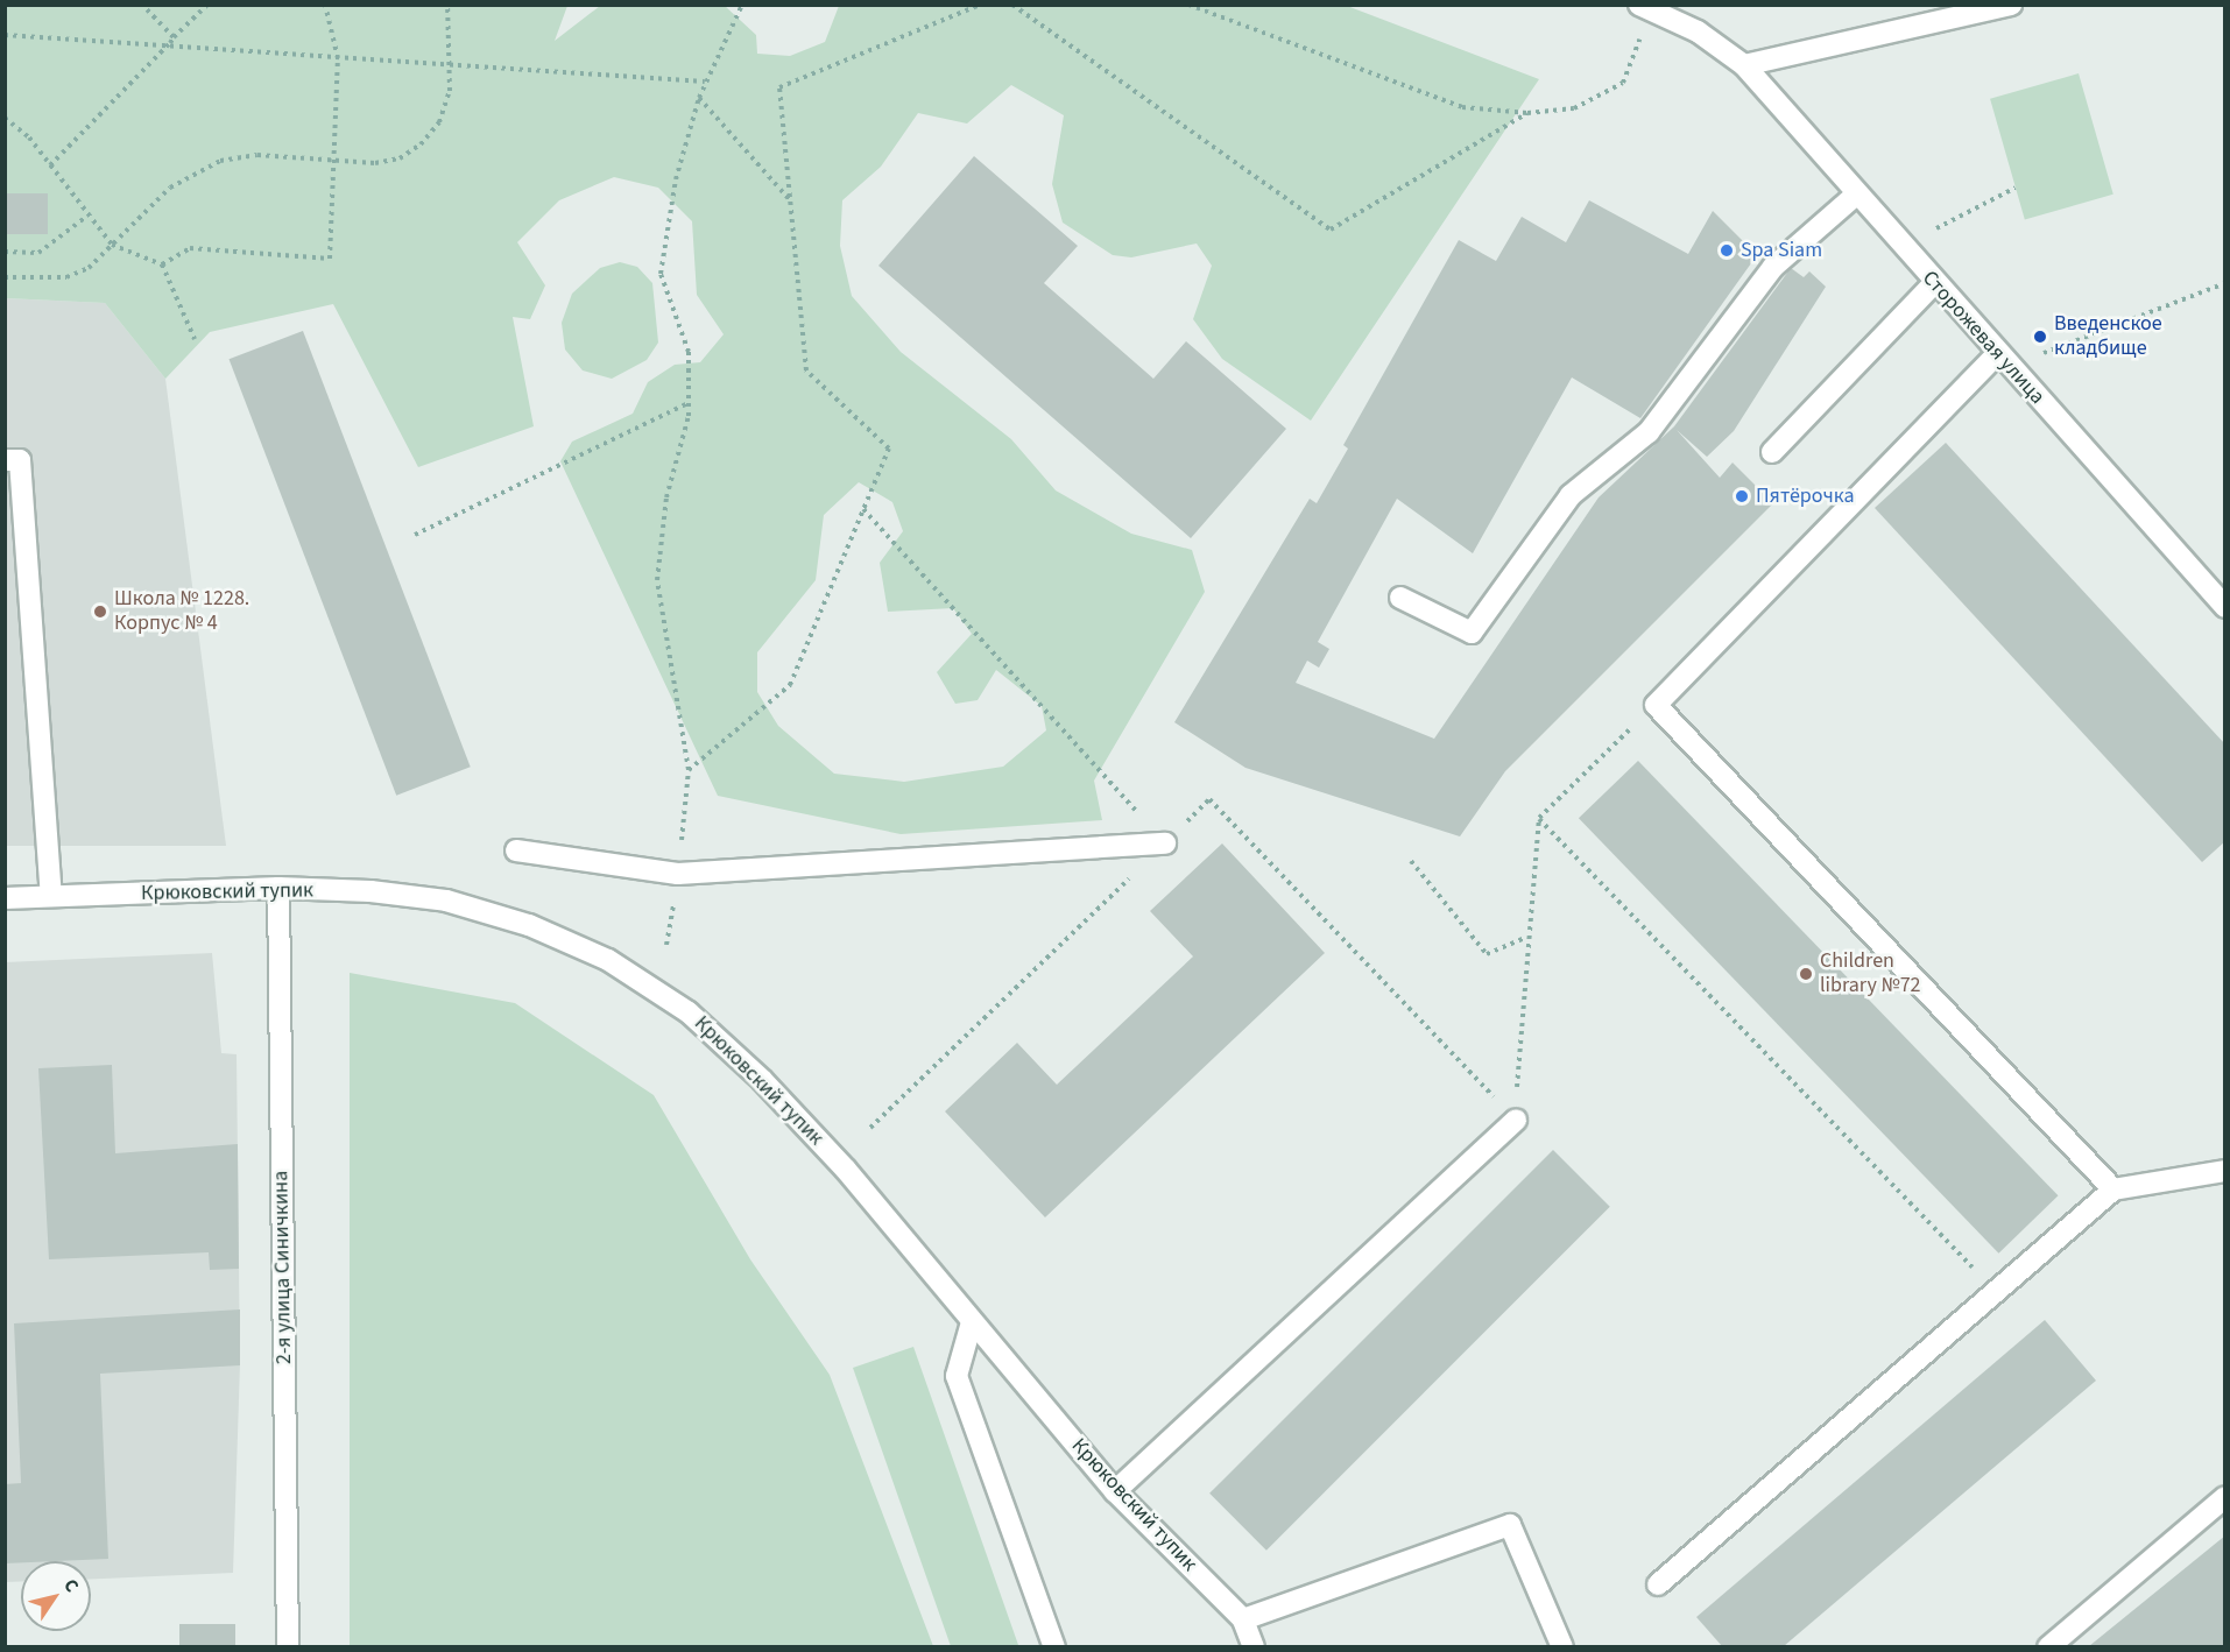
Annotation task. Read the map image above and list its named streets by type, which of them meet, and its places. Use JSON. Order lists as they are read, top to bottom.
{
  "streets": {
    "street": ["Сторожевая улица", "Крюковский тупик", "2-я улица Синичкина"]
  },
  "crossings": [
    ["Крюковский тупик", "2-я улица Синичкина"]
  ],
  "places": [
    "Spa Siam",
    "Введенское кладбище",
    "Пятёрочка",
    "Школа № 1228. Корпус № 4",
    "Children library №72"
  ],
  "north": "top right"
}
